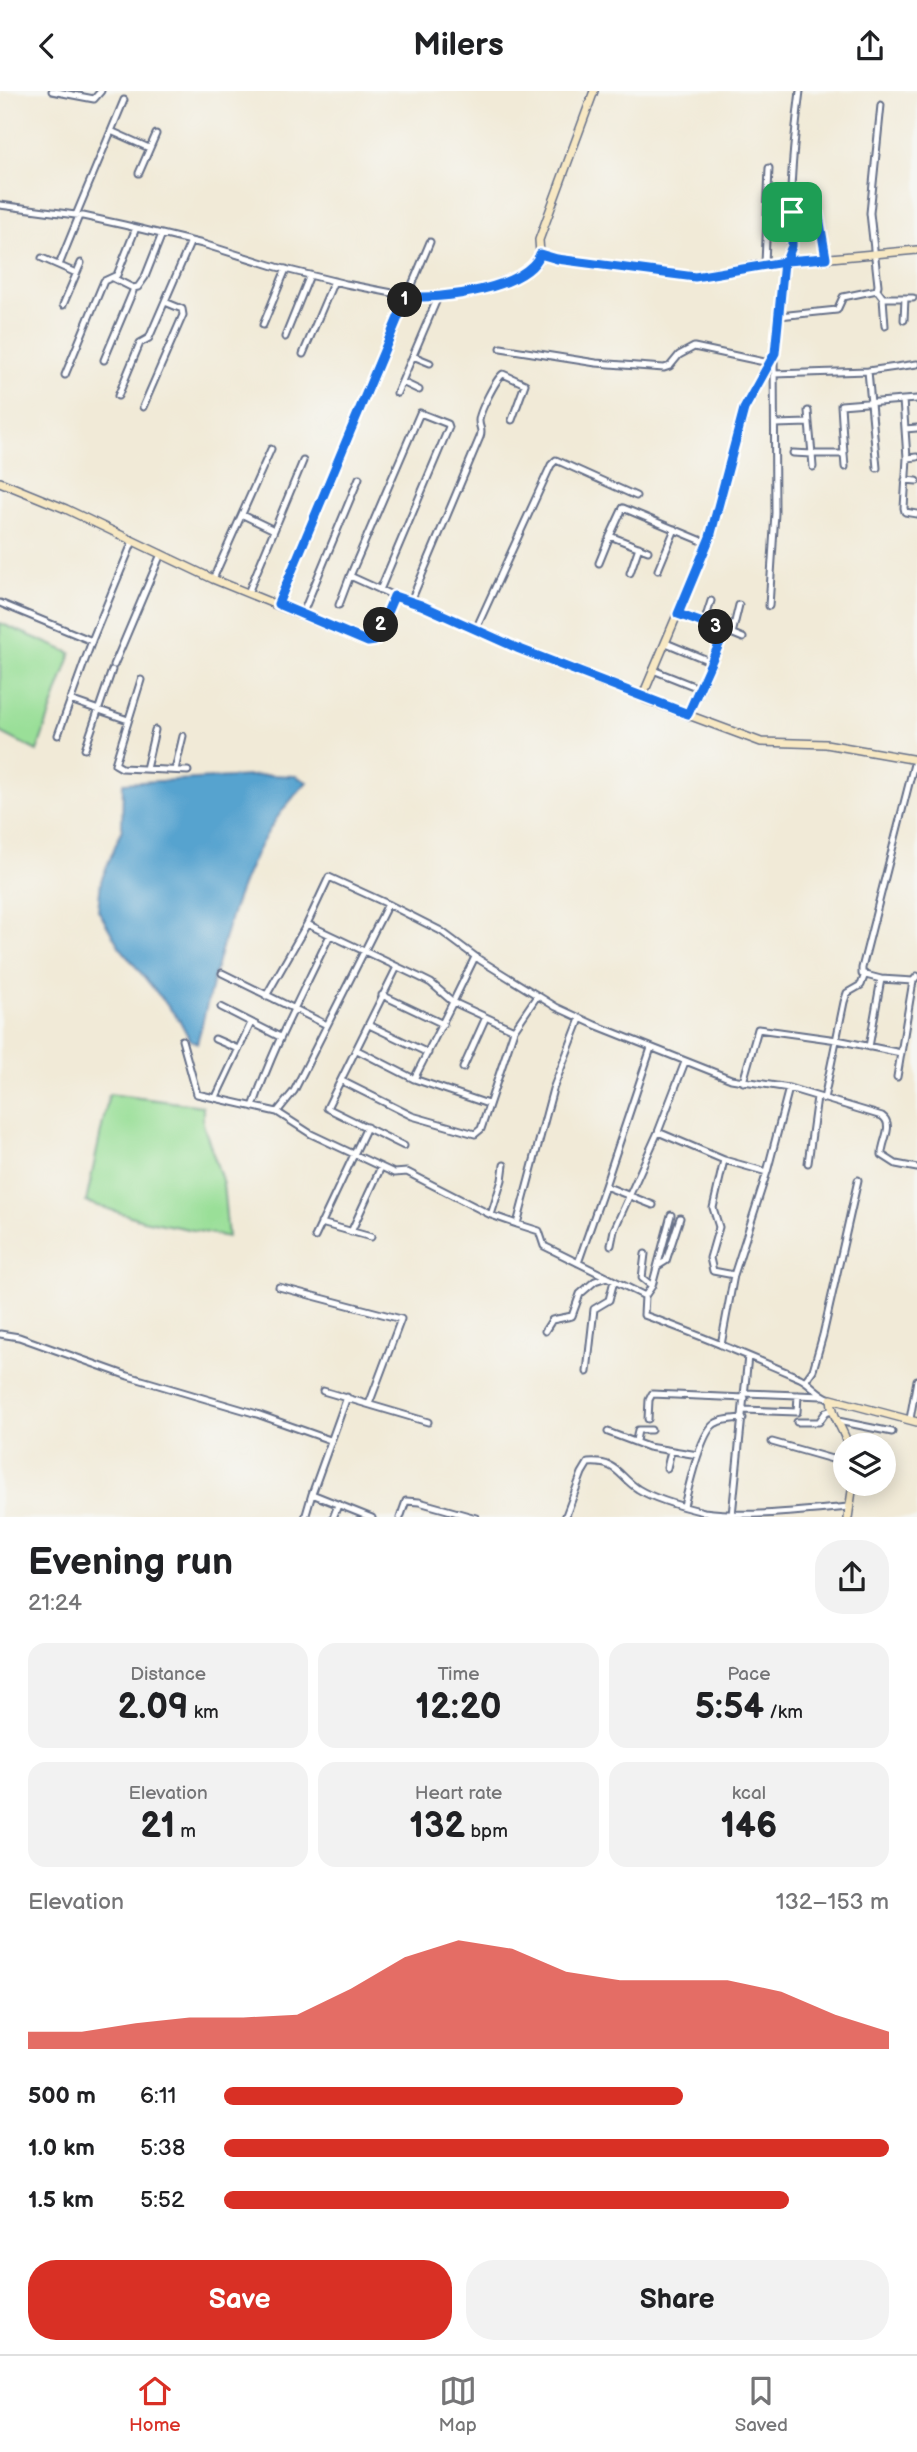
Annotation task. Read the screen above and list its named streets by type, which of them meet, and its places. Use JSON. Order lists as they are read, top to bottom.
{
  "page": {
    "header": "Milers",
    "pins": ["1", "2", "3"],
    "heading": ["Evening run", "21:24"],
    "stats": [
      ["Distance", "2.09 km"],
      ["Time", "12:20"],
      ["Pace", "5:54 /km"],
      ["Elevation", "21 m"],
      ["Heart rate", "132 bpm"],
      ["kcal", "146"]
    ],
    "chart": ["Elevation", "132–153 m"],
    "list": [
      {
        "name": "500 m",
        "note": "6:11"
      },
      {
        "name": "1.0 km",
        "note": "5:38"
      },
      {
        "name": "1.5 km",
        "note": "5:52"
      }
    ],
    "buttons": ["Save", "Share"],
    "tabs": ["Home", "Map", "Saved"]
  }
}
